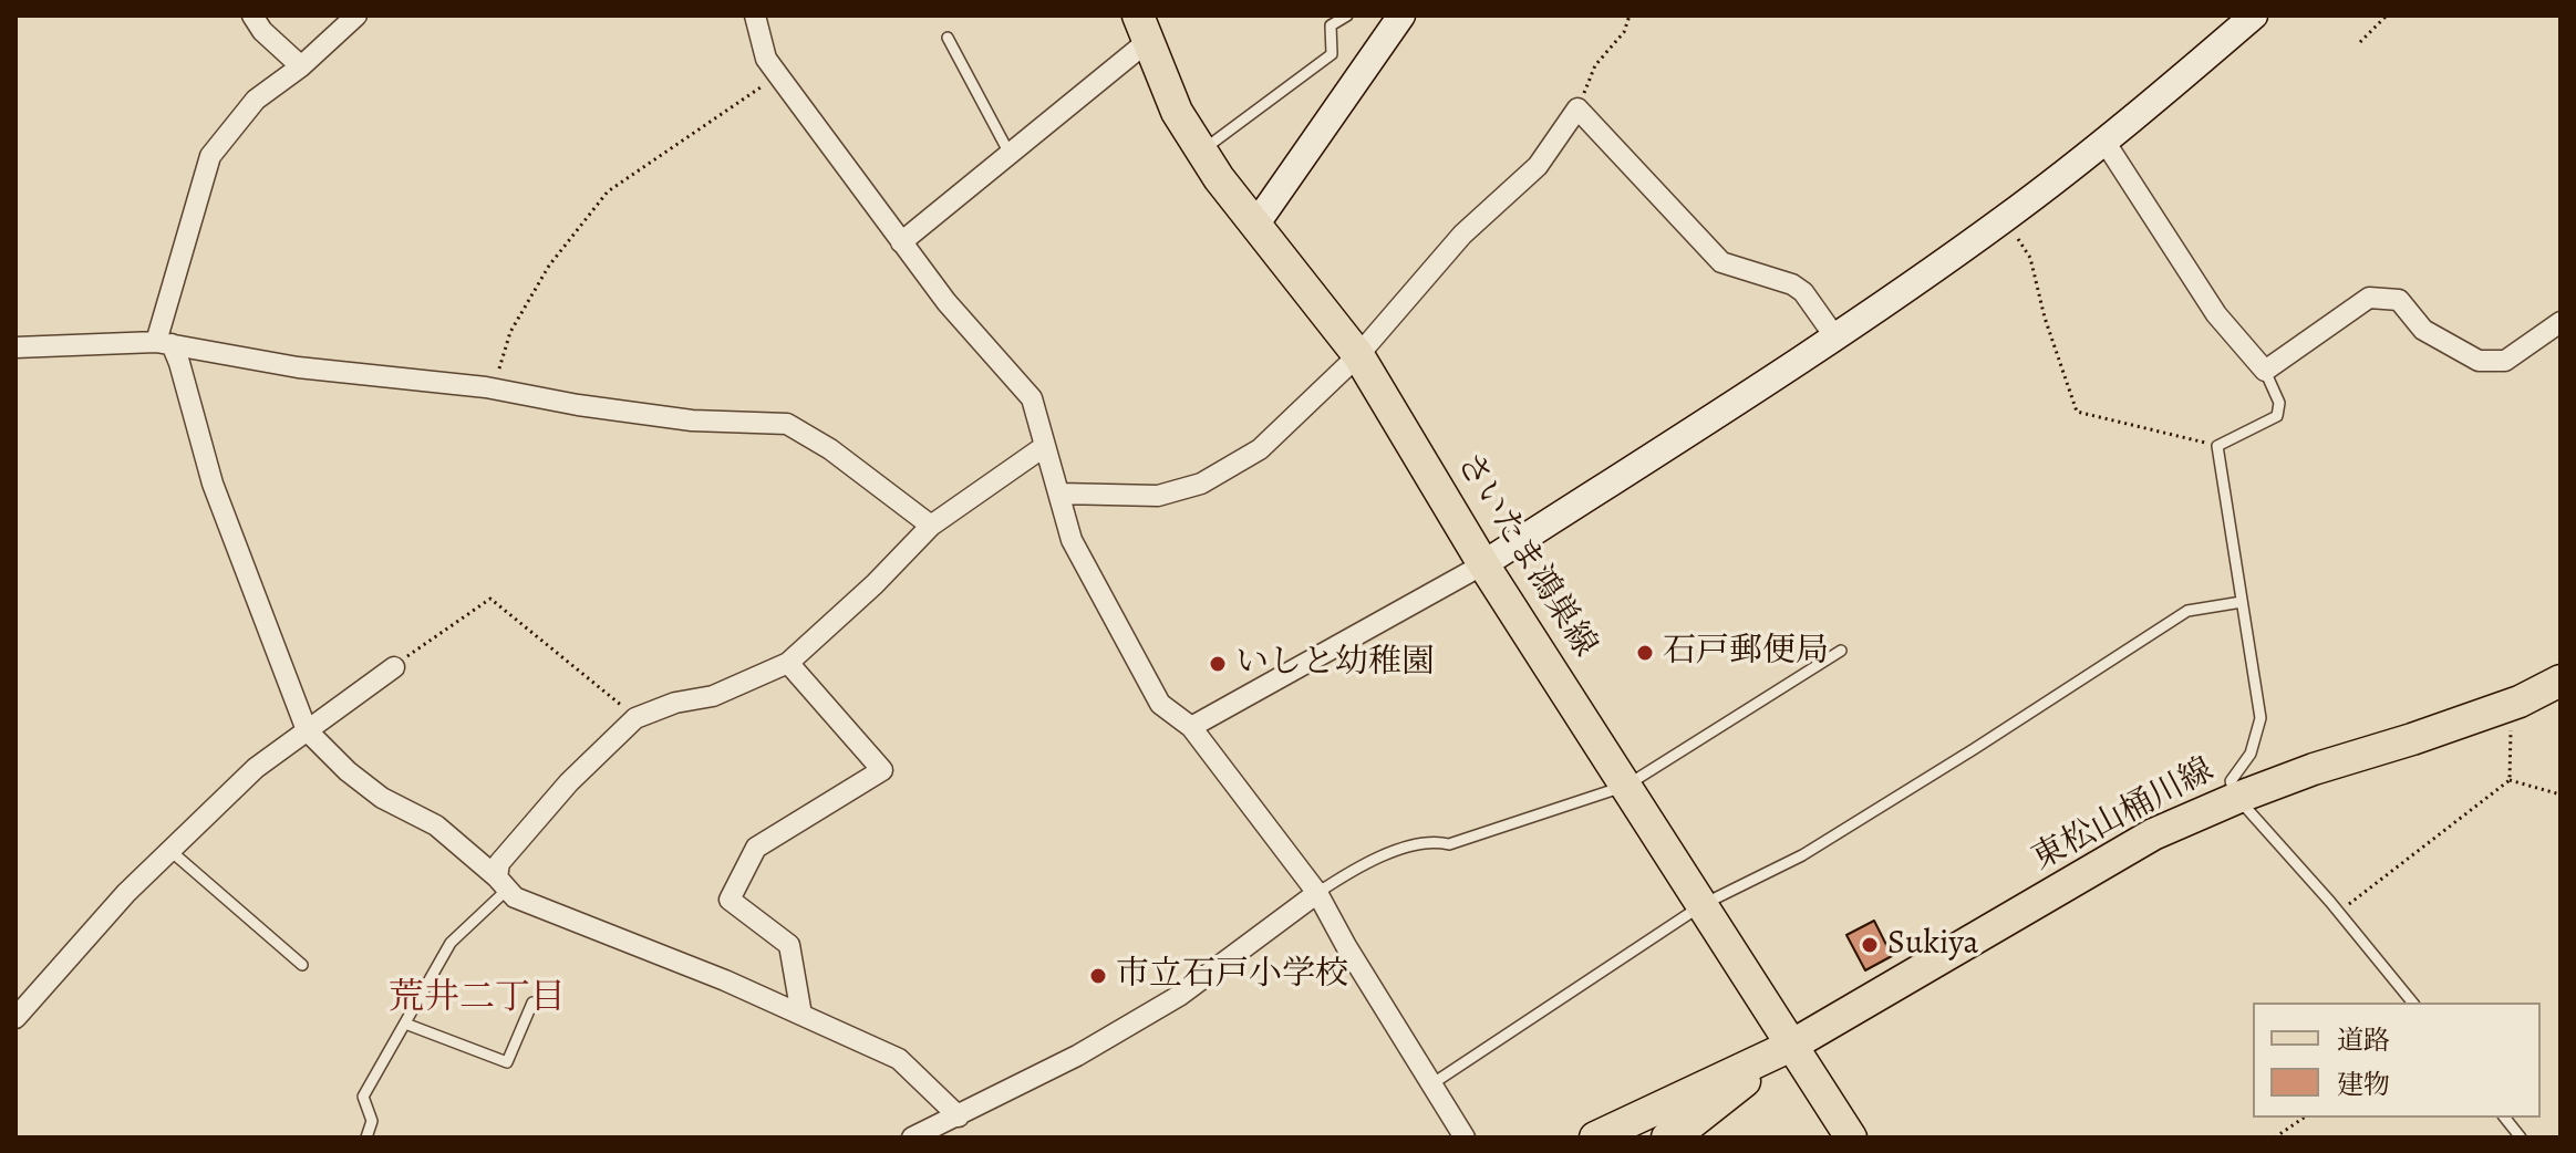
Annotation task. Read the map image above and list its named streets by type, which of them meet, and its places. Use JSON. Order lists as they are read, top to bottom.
{
  "streets": {
    "main road": ["さいたま鴻巣線", "東松山桶川線"]
  },
  "crossings": [
    ["さいたま鴻巣線", "東松山桶川線"]
  ],
  "districts": ["荒井二丁目"],
  "places": [
    "石戸郵便局",
    "いしと幼稚園",
    "Sukiya",
    "市立石戸小学校"
  ],
  "legend": ["道路", "建物"]
}
